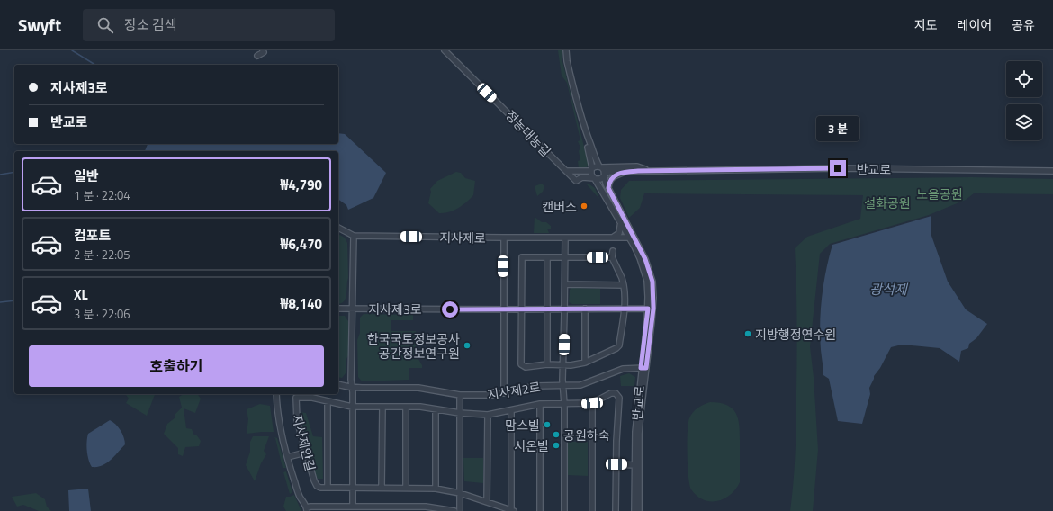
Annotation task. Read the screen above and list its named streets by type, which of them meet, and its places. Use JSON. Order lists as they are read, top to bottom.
{
  "streets": {
    "street": [
      "정농대농길",
      "반교로",
      "지사제로",
      "지사제3로",
      "지사제2로",
      "지사제안길"
    ]
  },
  "crossings": [
    ["반교로", "지사제로"],
    ["반교로", "지사제3로"],
    ["반교로", "지사제2로"]
  ],
  "water": ["광석제"],
  "parks": ["노을공원", "설화공원"],
  "places": [
    "캔버스",
    "지방행정연수원",
    "한국국토정보공사 공간정보연구원",
    "맘스빌",
    "공원하숙",
    "시온빌"
  ],
  "page": {
    "header": "Swyft",
    "search": "장소 검색",
    "nav": ["지도", "레이어", "공유"],
    "banner": ["지사제3로", "반교로"],
    "bubble": "3 분",
    "list": [
      {
        "name": "일반",
        "note": "1 분 · 22:04",
        "value": "₩4,790"
      },
      {
        "name": "컴포트",
        "note": "2 분 · 22:05",
        "value": "₩6,470"
      },
      {
        "name": "XL",
        "note": "3 분 · 22:06",
        "value": "₩8,140"
      }
    ],
    "buttons": "호출하기"
  }
}
